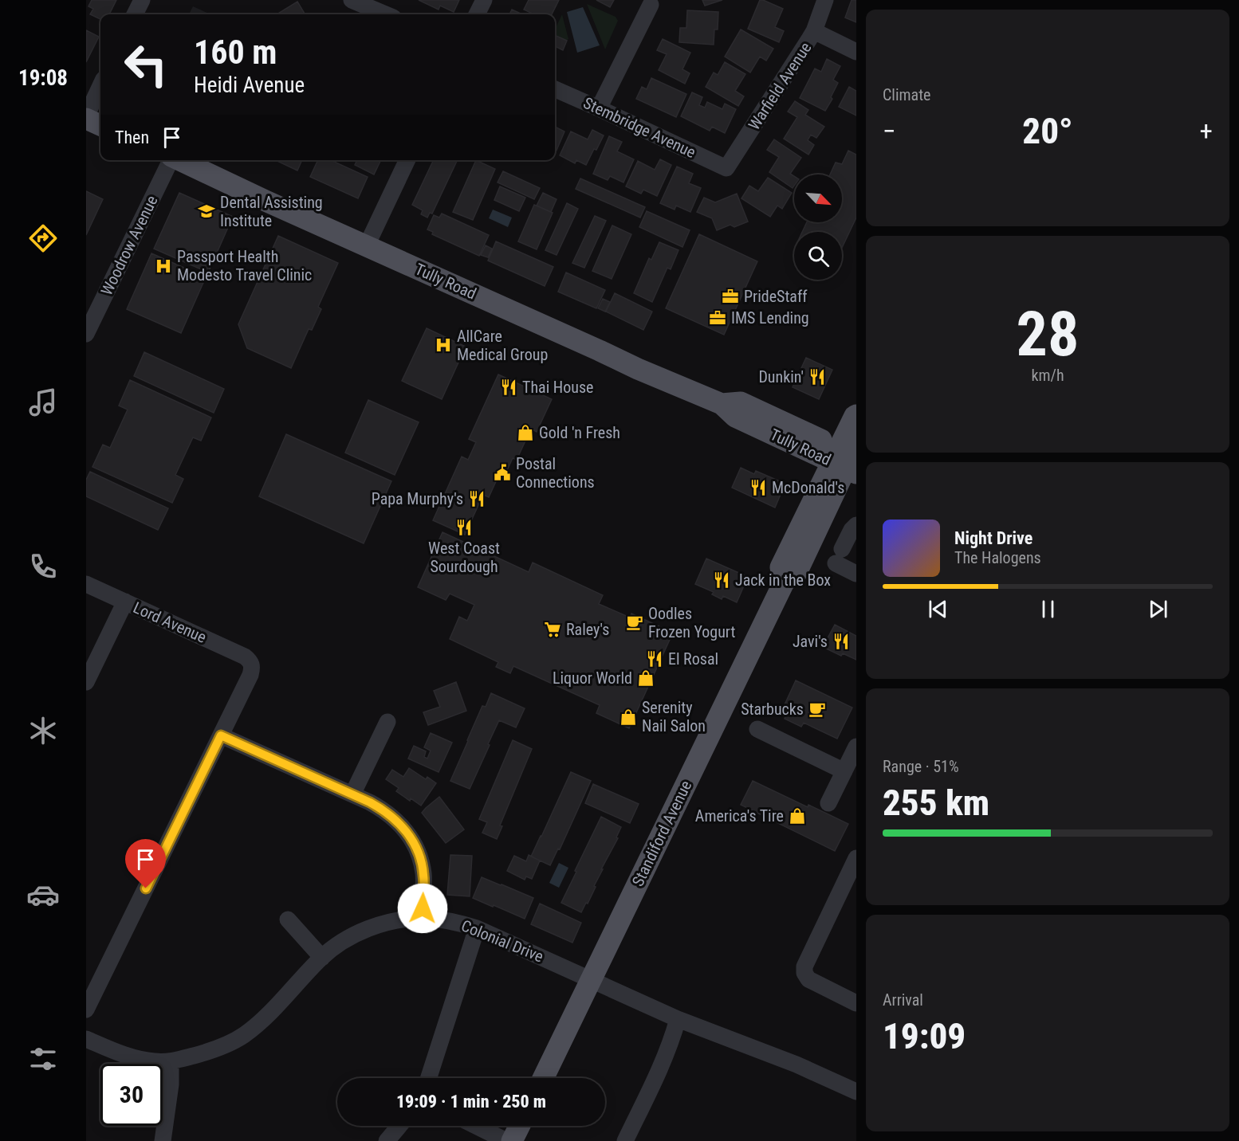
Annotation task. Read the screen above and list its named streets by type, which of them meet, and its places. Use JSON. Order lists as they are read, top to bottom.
{
  "streets": {
    "main road": ["Tully Road", "Standiford Avenue"],
    "street": [
      "Warfield Avenue",
      "Stembridge Avenue",
      "Woodrow Avenue",
      "Lord Avenue",
      "Colonial Drive"
    ]
  },
  "crossings": [
    ["Warfield Avenue", "Stembridge Avenue"],
    ["Tully Road", "Standiford Avenue"],
    ["Standiford Avenue", "Colonial Drive"]
  ],
  "places": {
    "school or university": ["Dental Assisting Institute"],
    "hospital": ["Passport Health Modesto Travel Clinic", "AllCare Medical Group"],
    "office": ["PrideStaff", "IMS Lending"],
    "restaurant": [
      "Dunkin'",
      "Thai House",
      "McDonald's",
      "Papa Murphy's",
      "West Coast Sourdough",
      "Jack in the Box",
      "Javi's",
      "El Rosal"
    ],
    "shop": [
      "Gold 'n Fresh",
      "Liquor World",
      "Serenity Nail Salon",
      "America's Tire"
    ],
    "public building": ["Postal Connections"],
    "cafe": ["Oodles Frozen Yogurt", "Starbucks"],
    "supermarket": ["Raley's"]
  },
  "north": "bottom right",
  "page": {
    "tabs": "19:08",
    "tile": [
      "Climate",
      ["28", "km/h"],
      ["Range · 51%", "255 km"],
      ["Arrival", "19:09"]
    ],
    "turn": ["160 m", "Heidi Avenue"],
    "heat": ["−", "20°", "+"],
    "then": "Then",
    "song": ["Night Drive", "The Halogens"],
    "limit": "30",
    "trip": "19:09 · 1 min · 250 m"
  }
}
